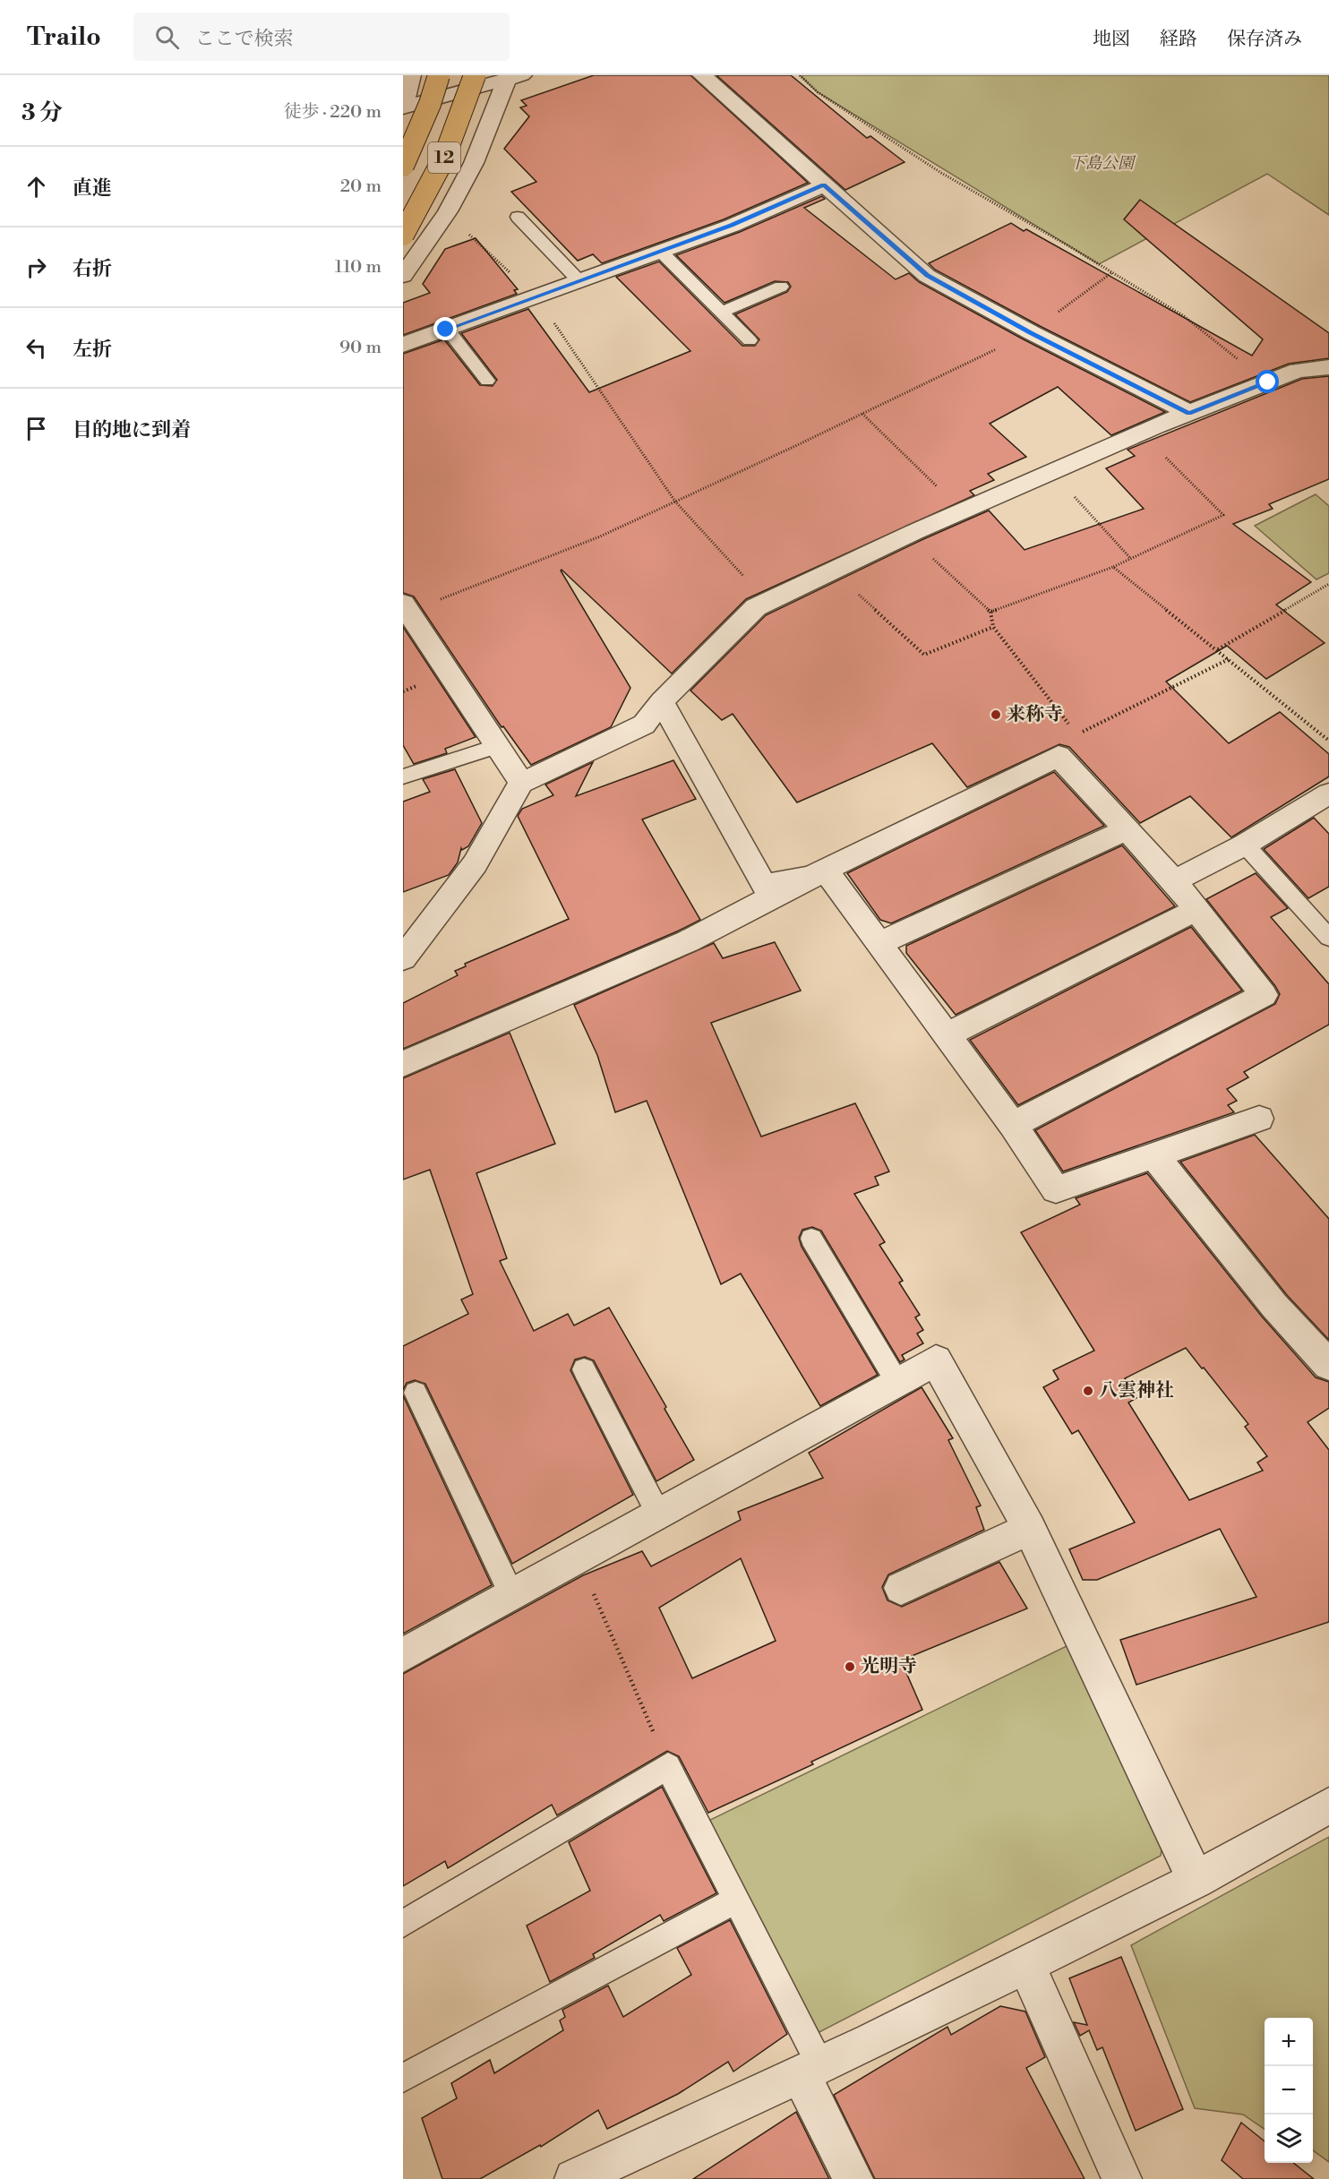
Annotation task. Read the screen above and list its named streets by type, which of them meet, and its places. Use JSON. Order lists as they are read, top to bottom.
{
  "streets": {
    "highway": ["12"]
  },
  "parks": ["下島公園"],
  "places": ["来称寺", "八雲神社", "光明寺"],
  "page": {
    "header": "Trailo",
    "search": "ここで検索",
    "nav": ["地図", "経路", "保存済み"],
    "heading": ["3 分", "徒歩 · 220 m"],
    "list": [
      ["直進", "20 m"],
      ["右折", "110 m"],
      ["左折", "90 m"],
      "目的地に到着"
    ],
    "map_buttons": ["+", "−"]
  }
}
